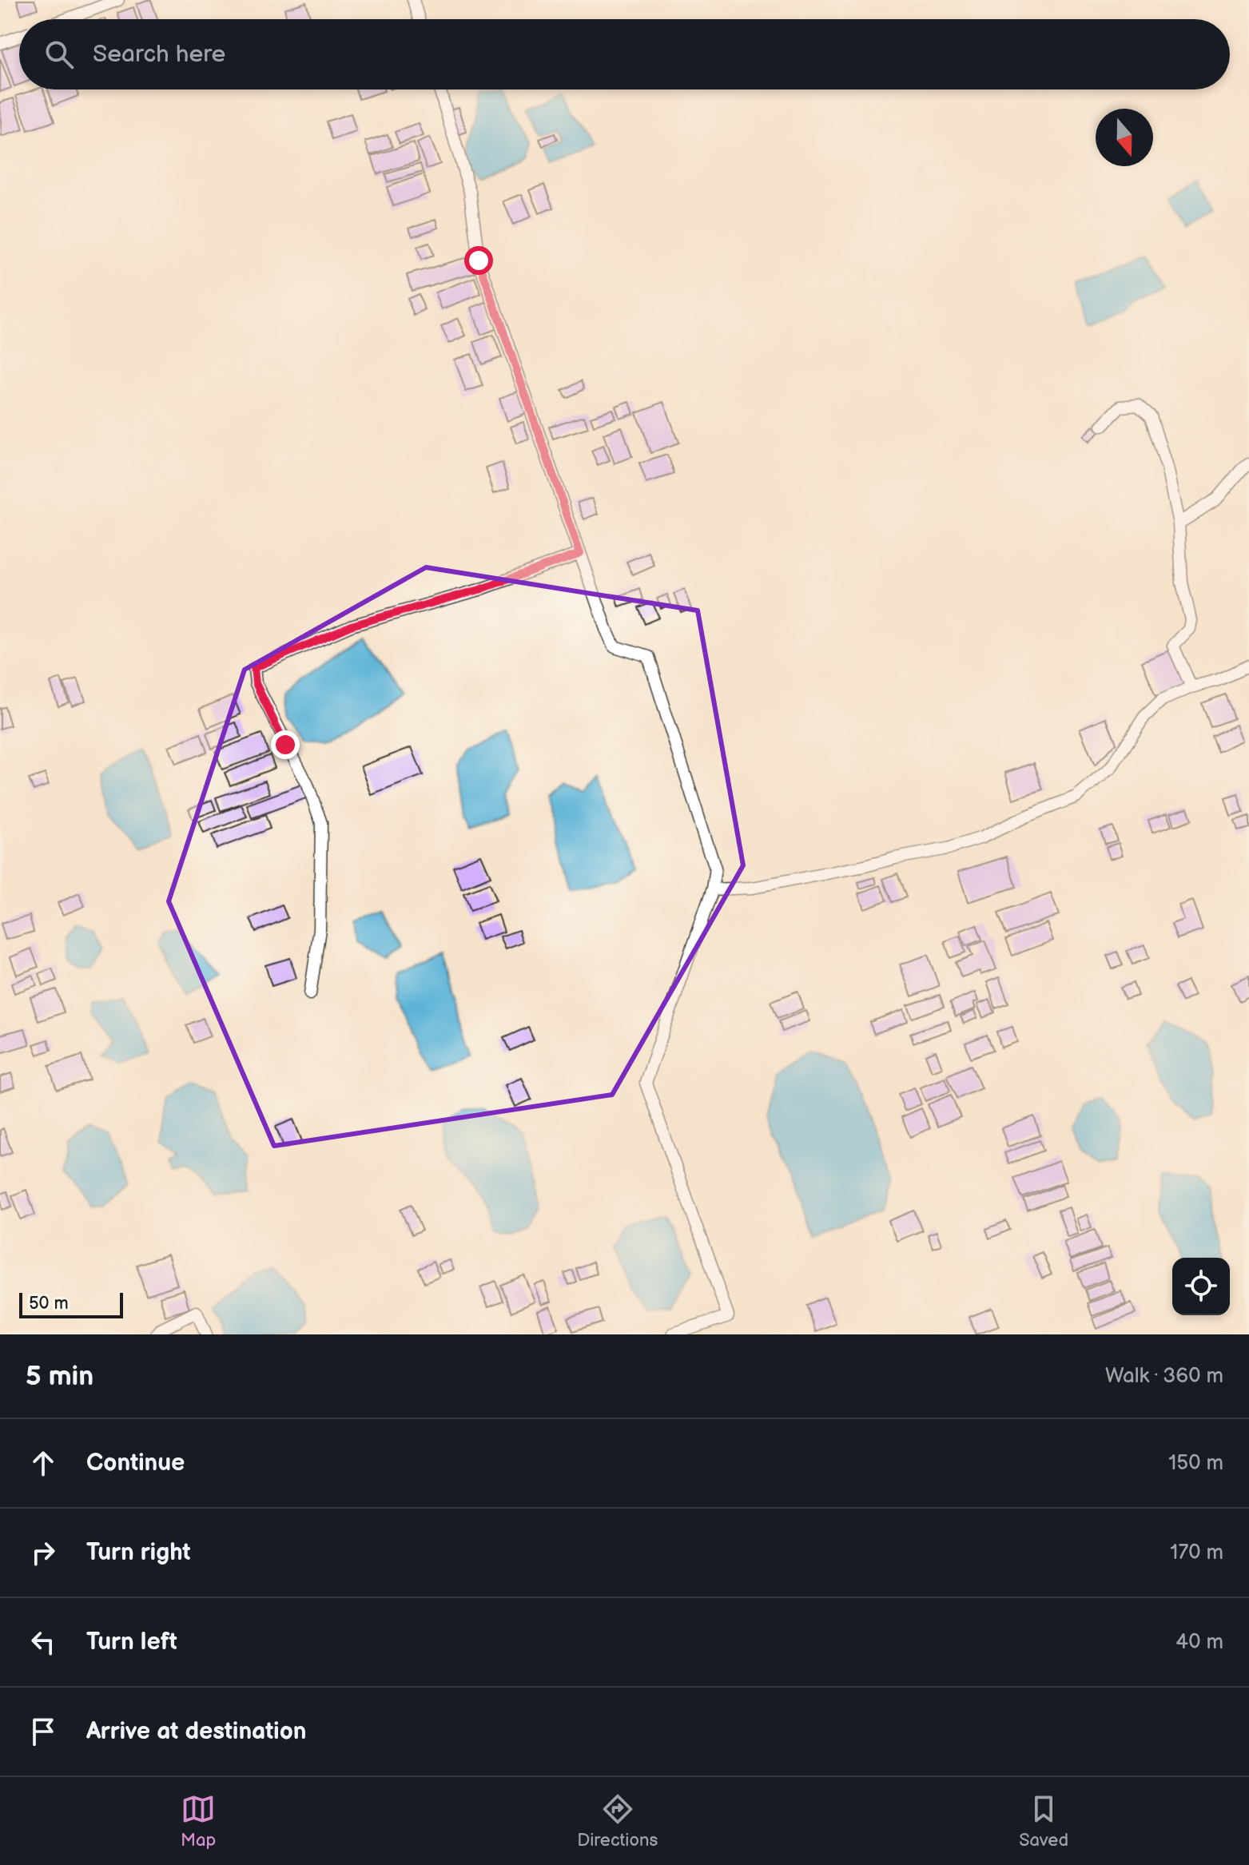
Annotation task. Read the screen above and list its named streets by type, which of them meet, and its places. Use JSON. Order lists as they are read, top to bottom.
{
  "scale_bar": "50 m",
  "north": "bottom",
  "page": {
    "search": "Search here",
    "scale": "50 m",
    "heading": ["5 min", "Walk · 360 m"],
    "list": [
      ["Continue", "150 m"],
      ["Turn right", "170 m"],
      ["Turn left", "40 m"],
      "Arrive at destination"
    ],
    "nav": ["Map", "Directions", "Saved"]
  }
}
